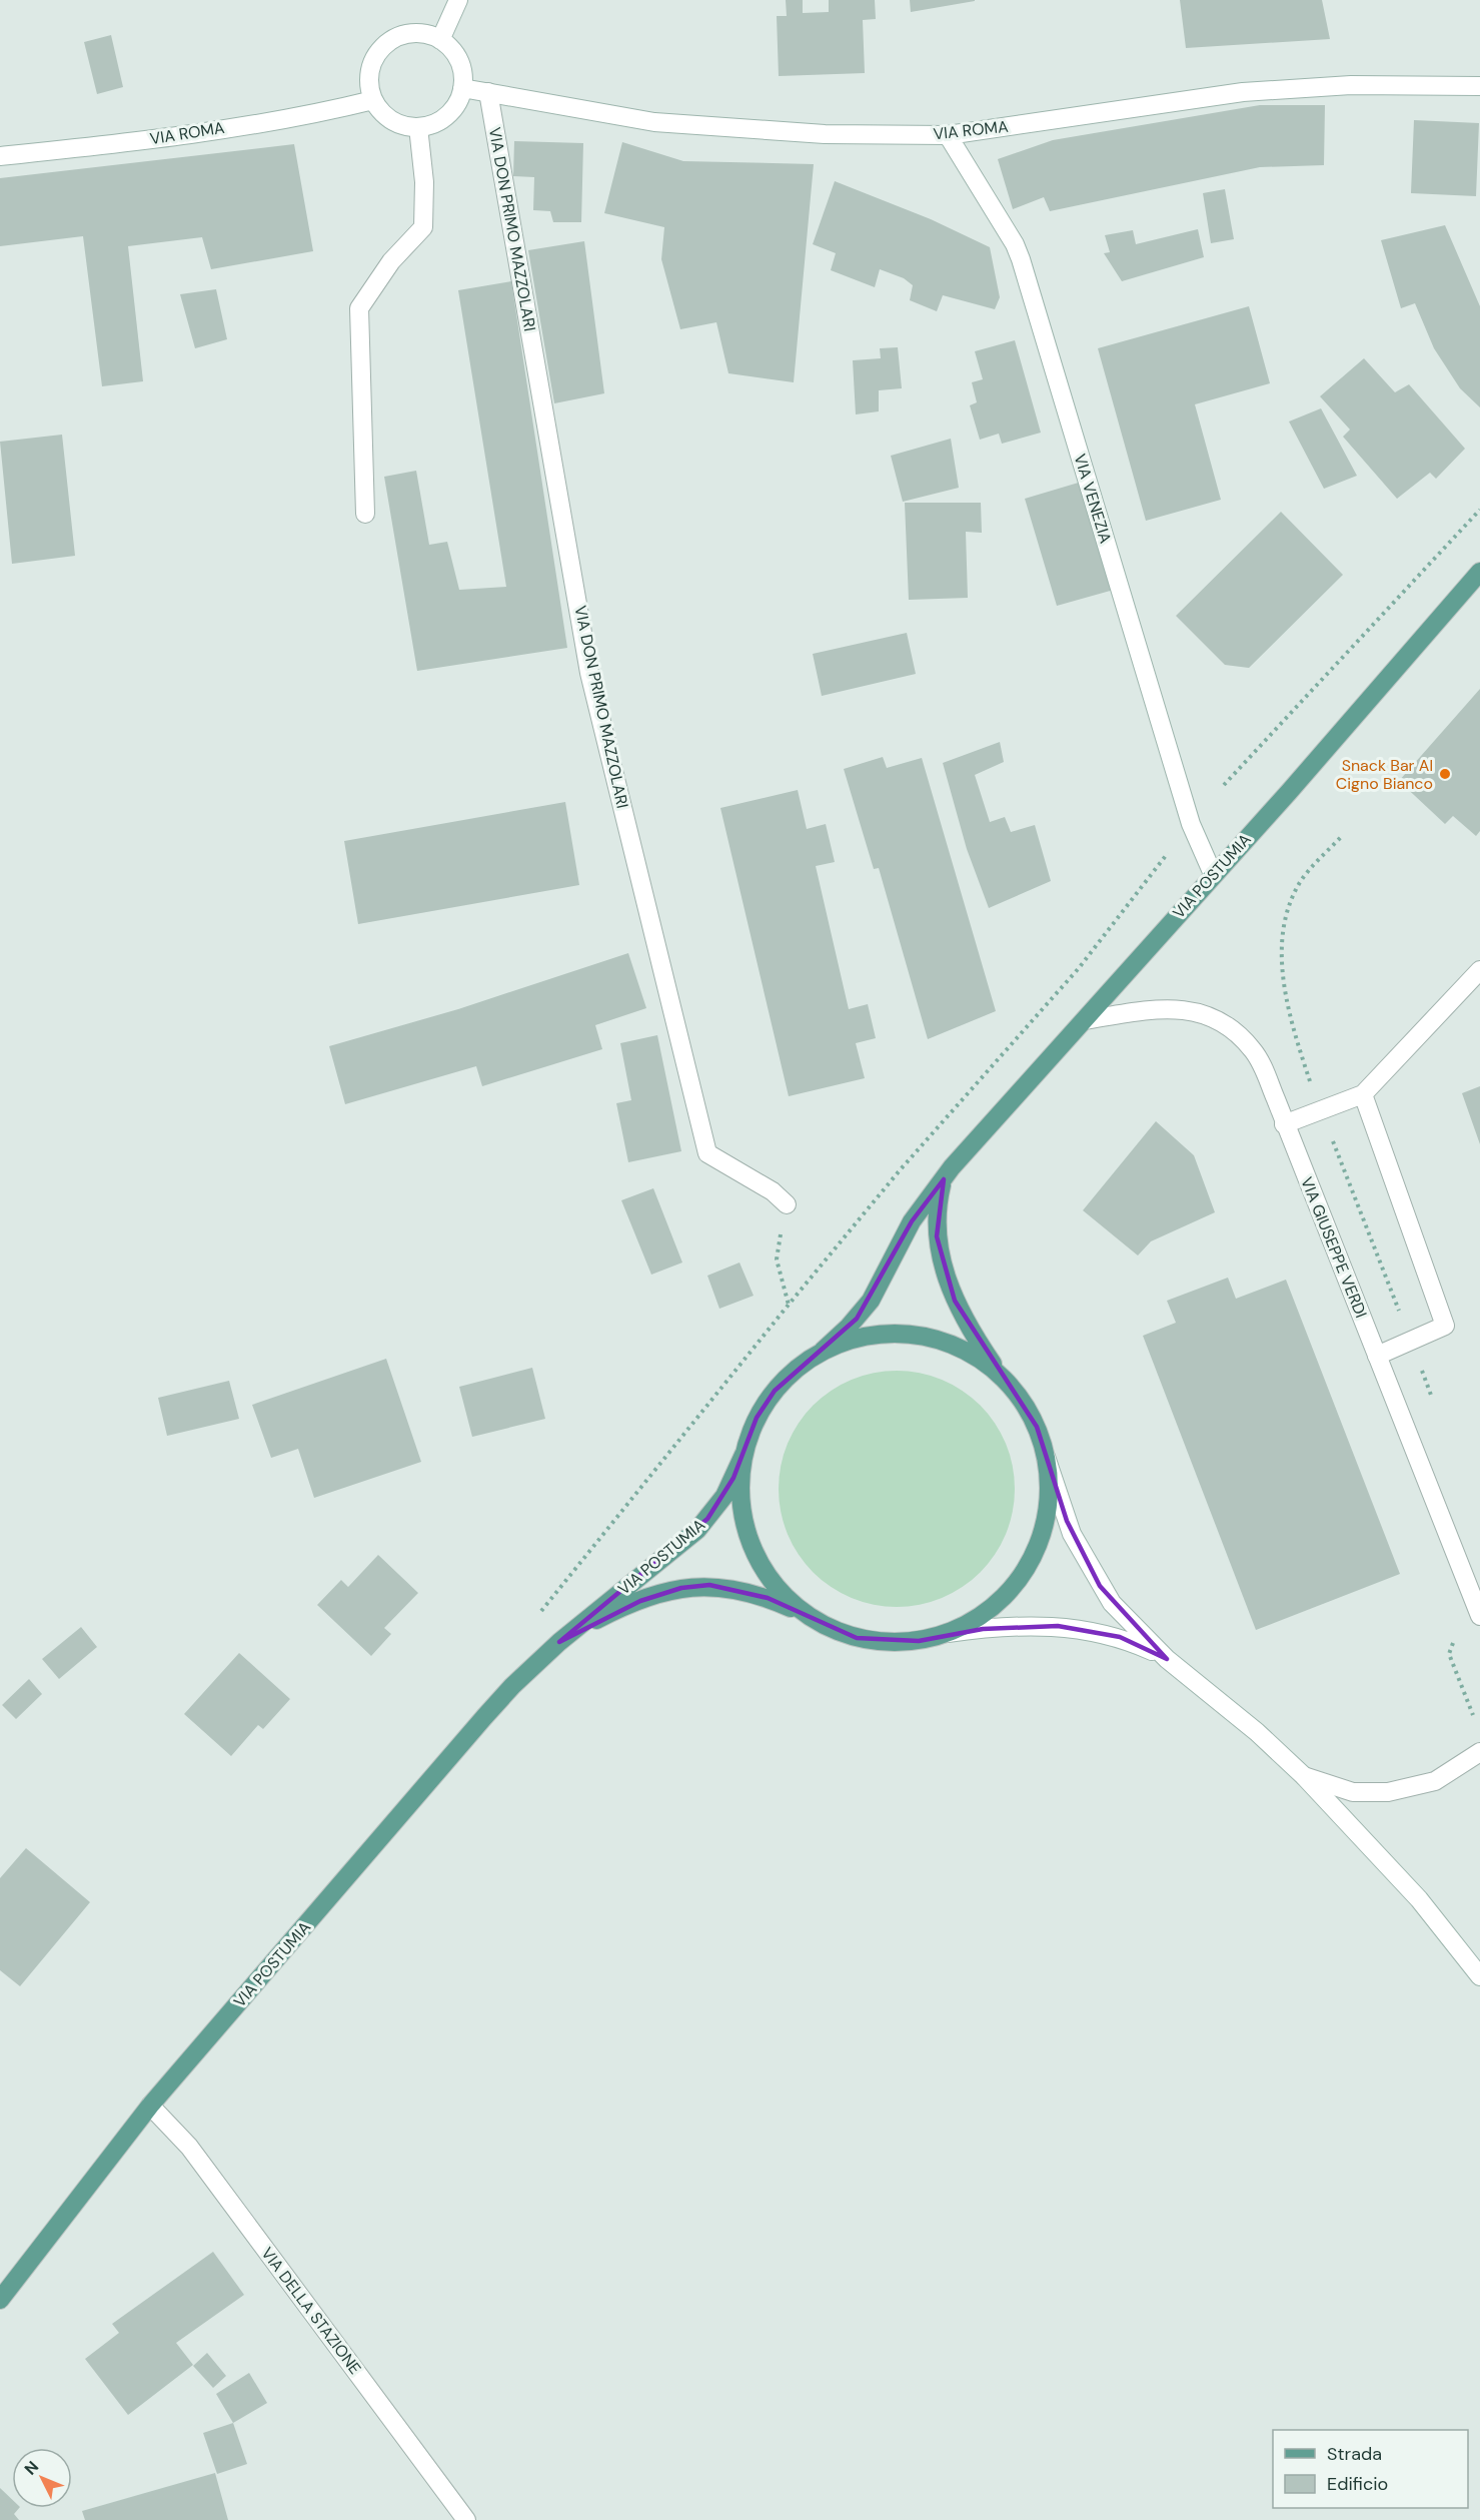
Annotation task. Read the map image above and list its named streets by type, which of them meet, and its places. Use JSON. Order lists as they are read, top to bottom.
{
  "streets": {
    "main road": ["VIA POSTUMIA"],
    "street": [
      "VIA ROMA",
      "VIA DON PRIMO MAZZOLARI",
      "VIA VENEZIA",
      "VIA GIUSEPPE VERDI",
      "VIA DELLA STAZIONE"
    ]
  },
  "crossings": [
    ["VIA ROMA", "VIA DON PRIMO MAZZOLARI"],
    ["VIA ROMA", "VIA VENEZIA"],
    ["VIA VENEZIA", "VIA POSTUMIA"],
    ["VIA POSTUMIA", "VIA GIUSEPPE VERDI"],
    ["VIA POSTUMIA", "VIA DELLA STAZIONE"]
  ],
  "places": ["Snack Bar Al Cigno Bianco"],
  "legend": ["Strada", "Edificio"],
  "north": "top left"
}
